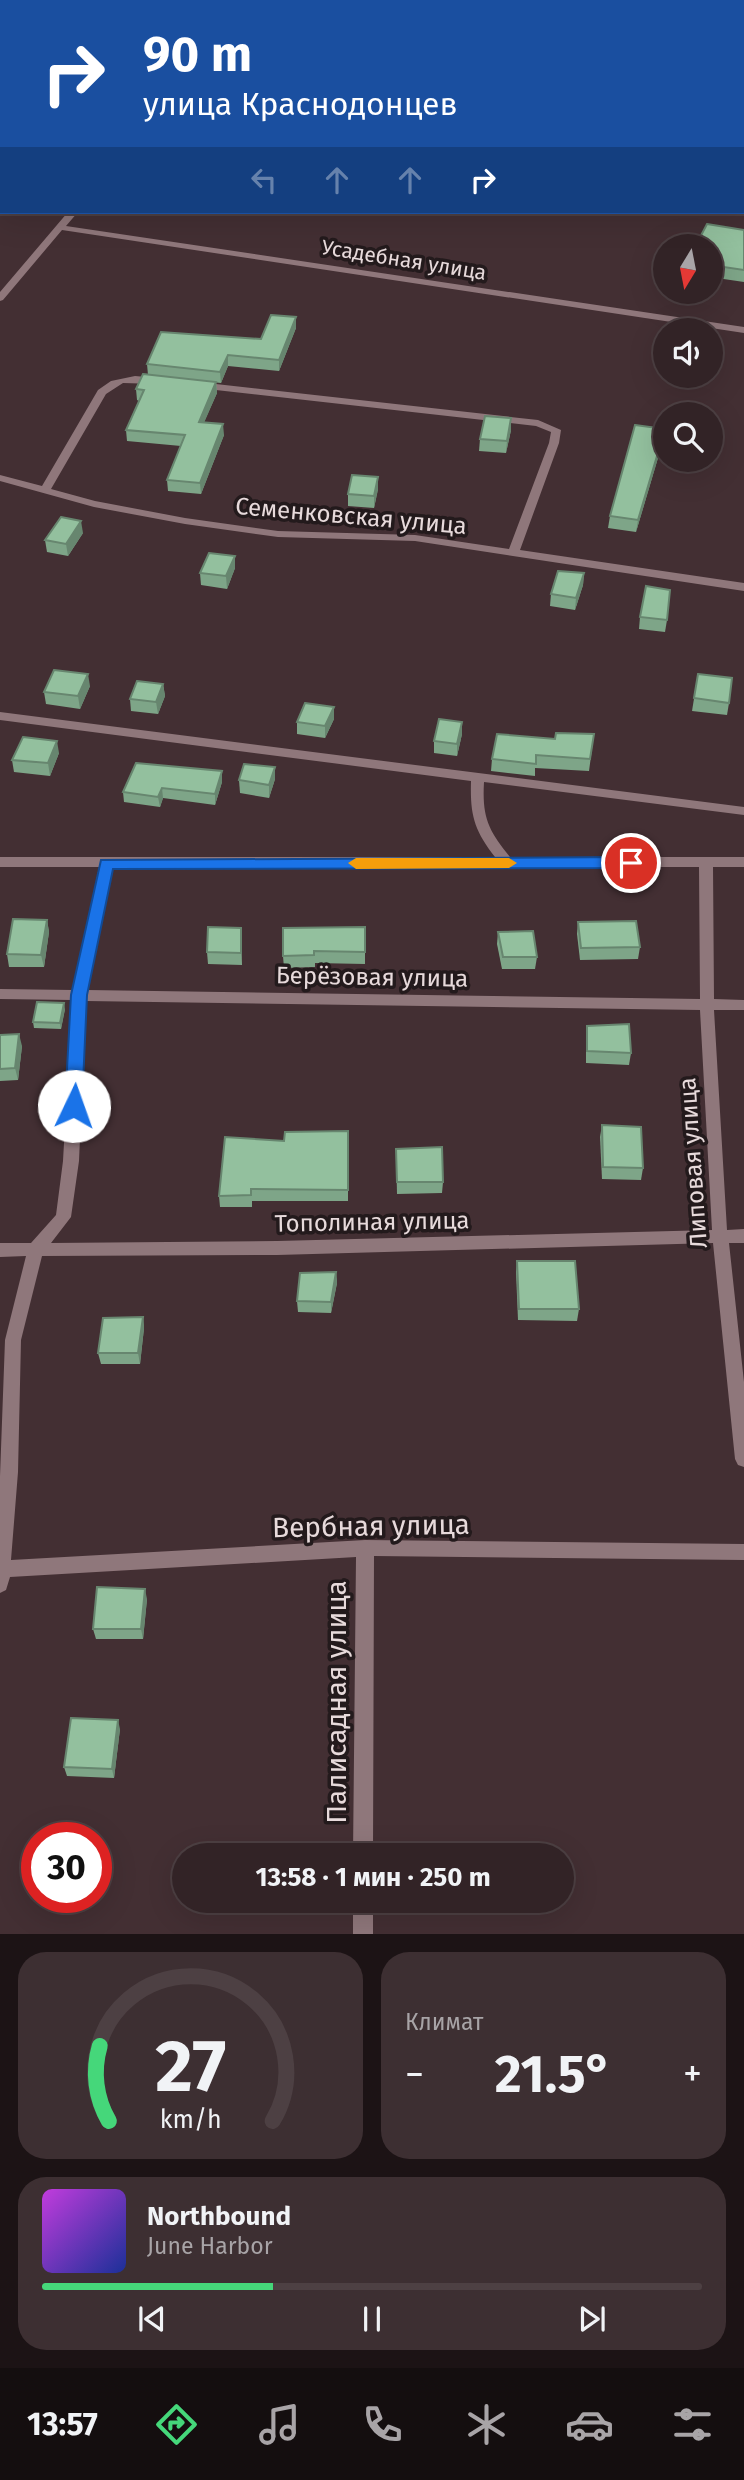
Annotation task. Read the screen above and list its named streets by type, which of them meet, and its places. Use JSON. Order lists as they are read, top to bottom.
{
  "streets": {
    "street": [
      "Усадебная улица",
      "Семенковская улица",
      "Берёзовая улица",
      "Липовая улица",
      "Тополиная улица",
      "Вербная улица",
      "Палисадная улица"
    ]
  },
  "crossings": [
    ["Берёзовая улица", "Липовая улица"],
    ["Липовая улица", "Тополиная улица"],
    ["Вербная улица", "Палисадная улица"]
  ],
  "north": "bottom",
  "page": {
    "turn": ["90 m", "улица Краснодонцев"],
    "limit": "30",
    "trip": "13:58 · 1 мин · 250 m",
    "tile": "Климат",
    "heat": ["−", "21.5°", "+"],
    "song": ["Northbound", "June Harbor"],
    "tabs": "13:57",
    "gauge": ["27", "km/h"]
  }
}
